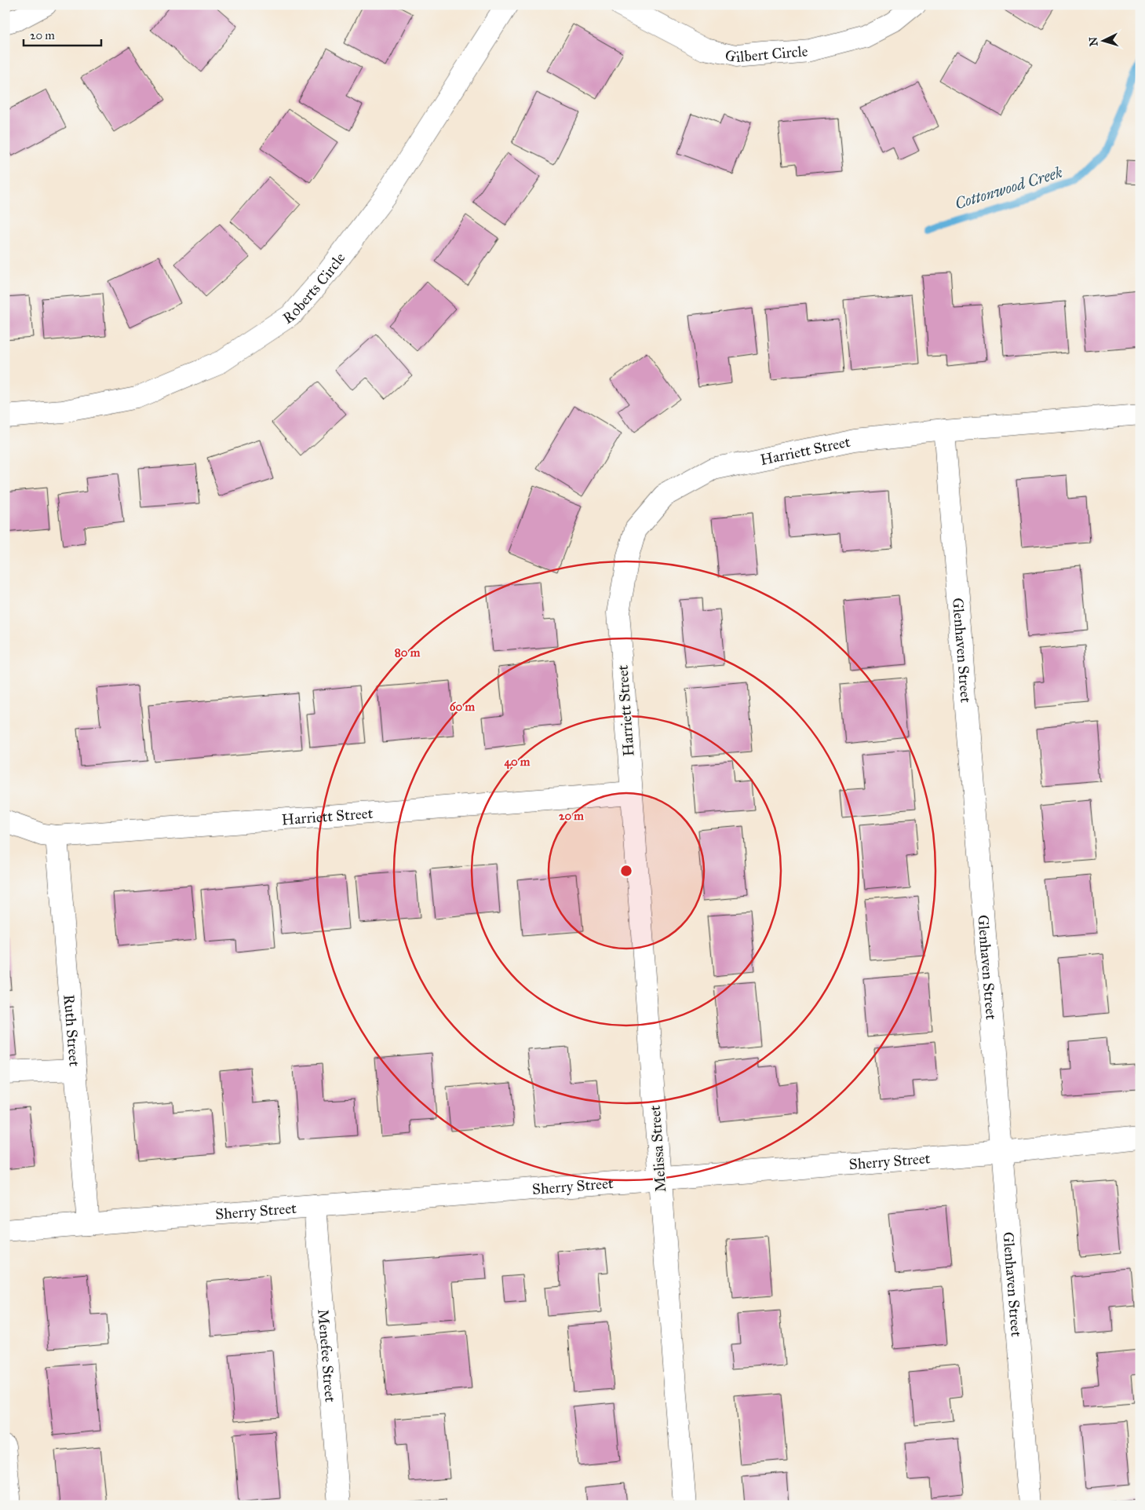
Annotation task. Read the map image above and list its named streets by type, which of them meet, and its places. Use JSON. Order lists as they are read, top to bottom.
{
  "streets": {
    "street": [
      "Gilbert Circle",
      "Roberts Circle",
      "Harriett Street",
      "Glenhaven Street",
      "Ruth Street",
      "Melissa Street",
      "Sherry Street",
      "Menefee Street"
    ]
  },
  "crossings": [
    ["Harriett Street", "Glenhaven Street"],
    ["Harriett Street", "Ruth Street"],
    ["Harriett Street", "Melissa Street"],
    ["Glenhaven Street", "Sherry Street"],
    ["Ruth Street", "Sherry Street"],
    ["Melissa Street", "Sherry Street"],
    ["Sherry Street", "Menefee Street"]
  ],
  "water": ["Cottonwood Creek"],
  "scale_bar": "20 m",
  "north": "left",
  "rings": [
    "80 m",
    "60 m",
    "40 m",
    "20 m"
  ]
}
